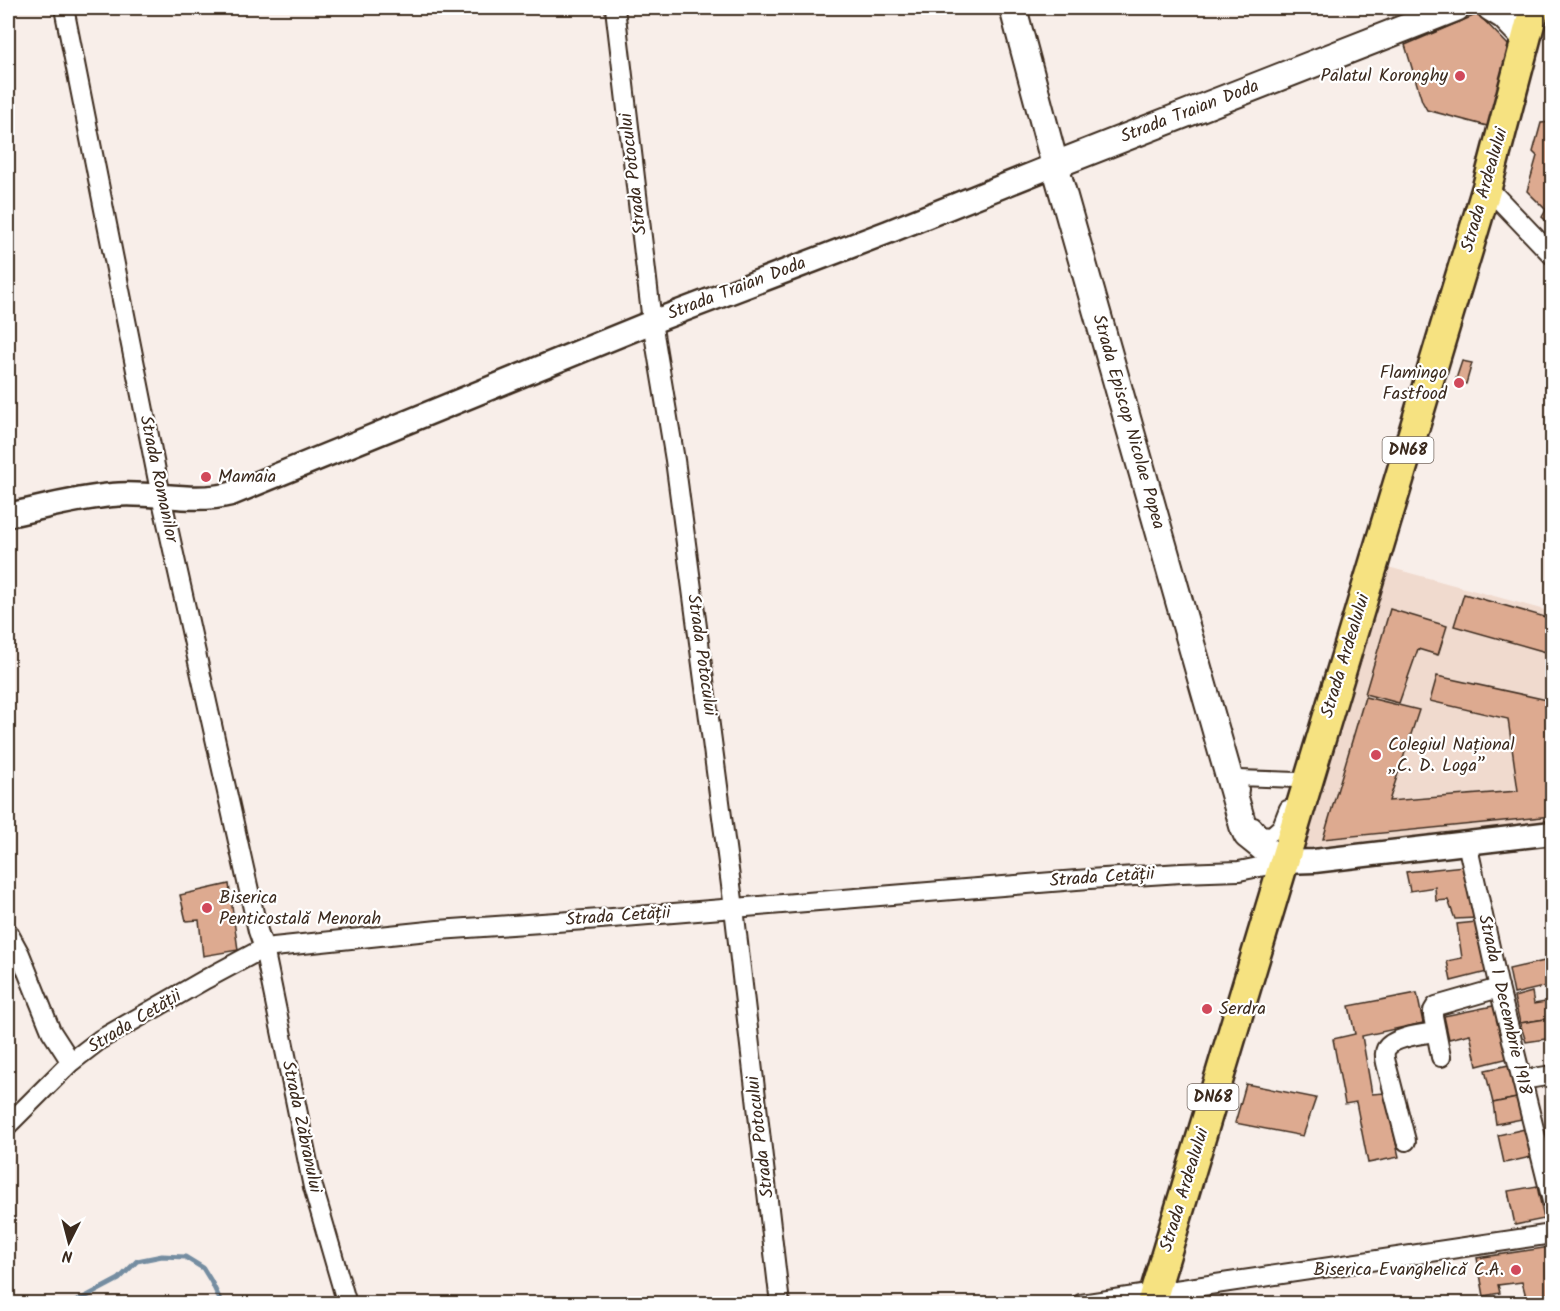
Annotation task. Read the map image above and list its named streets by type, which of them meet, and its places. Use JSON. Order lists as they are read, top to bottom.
{
  "streets": {
    "main road": [
      "Strada Traian Doda",
      "Strada Ardealului",
      "Strada Episcop Nicolae Popea",
      "DN68"
    ],
    "street": [
      "Strada Potocului",
      "Strada Romanilor",
      "Strada Cetății",
      "Strada 1 Decembrie 1918",
      "Strada Zăbranului"
    ]
  },
  "crossings": [
    ["Strada Traian Doda", "Strada Potocului"],
    ["Strada Traian Doda", "Strada Episcop Nicolae Popea"],
    ["Strada Traian Doda", "Strada Romanilor"],
    ["Strada Potocului", "Strada Cetății"],
    ["Strada Ardealului", "Strada Episcop Nicolae Popea"],
    ["Strada Ardealului", "Strada Cetății"],
    ["Strada Episcop Nicolae Popea", "Strada Cetății"],
    ["Strada Romanilor", "Strada Cetății"],
    ["Strada Romanilor", "Strada Zăbranului"],
    ["Strada Cetății", "Strada Zăbranului"]
  ],
  "places": [
    "Palatul Koronghy",
    "Flamingo Fastfood",
    "Mamaia",
    "Colegiul Național „C. D. Loga”",
    "Biserica Penticostală Menorah",
    "Serdra",
    "Biserica Evanghelică C.A."
  ],
  "north": "bottom"
}
